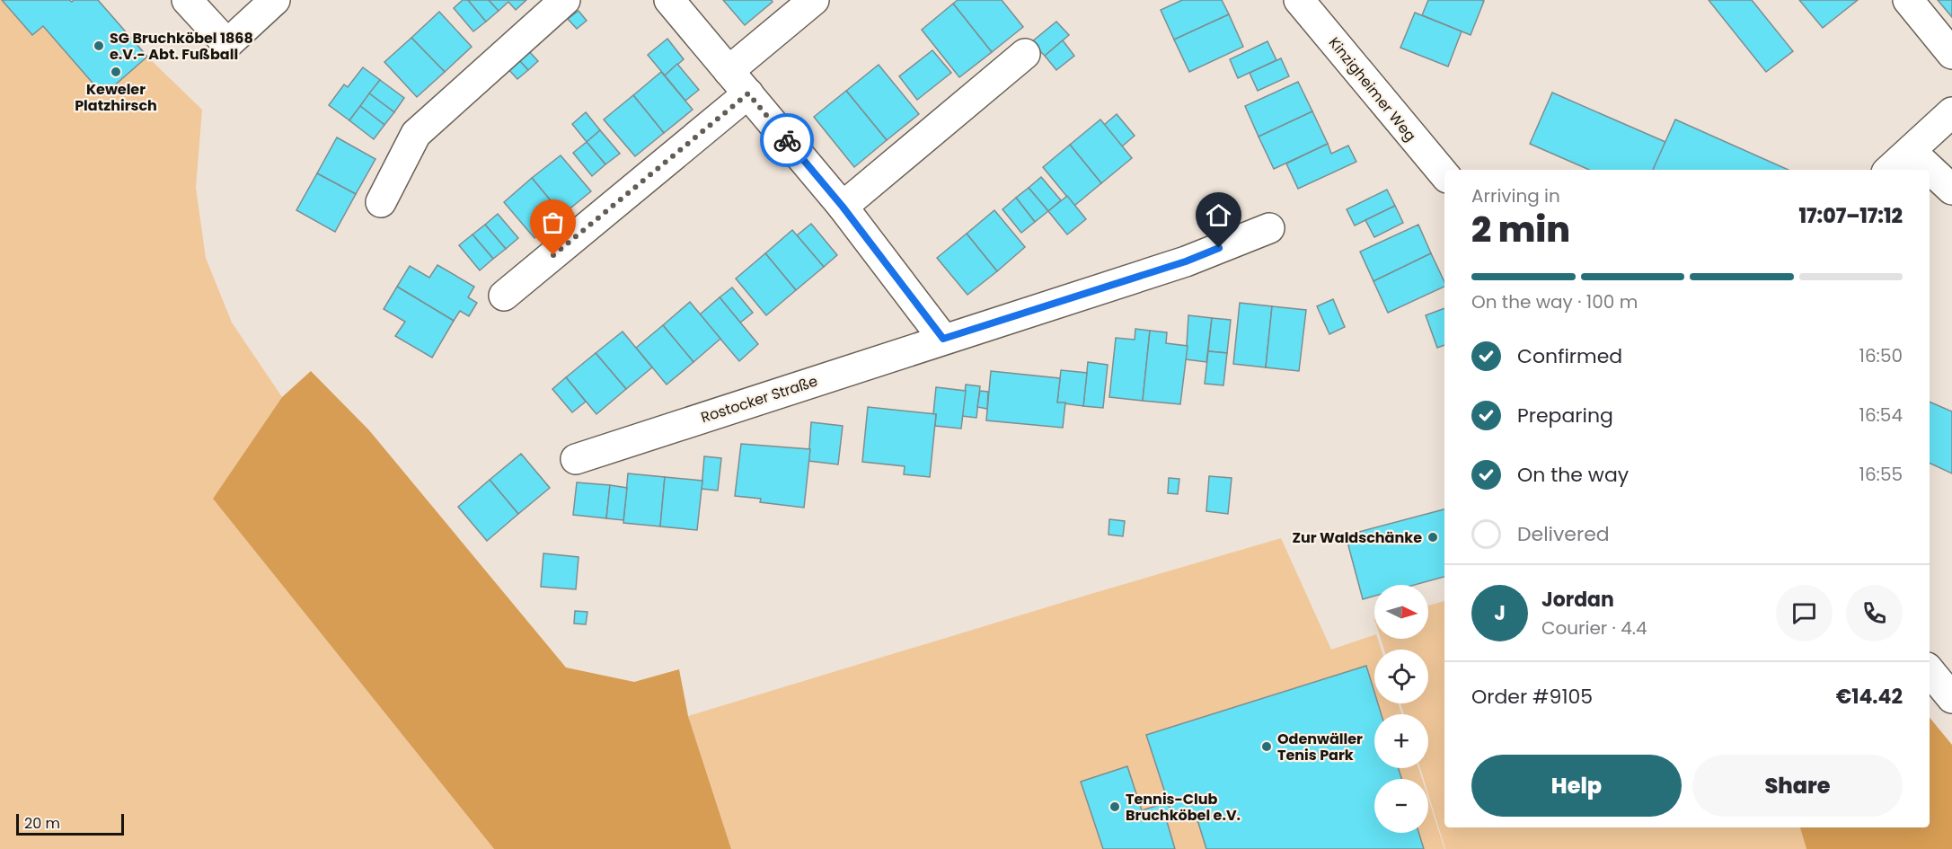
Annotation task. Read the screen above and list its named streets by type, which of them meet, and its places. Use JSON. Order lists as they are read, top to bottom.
{
  "streets": {
    "street": ["Kinzigheimer Weg", "Rostocker Straße"]
  },
  "places": [
    "SG Bruchköbel 1868 e.V.- Abt. Fußball",
    "Keweler Platzhirsch",
    "Zur Waldschänke",
    "Odenwäller Tenis Park",
    "Tennis-Club Bruchköbel e.V."
  ],
  "scale_bar": "20 m",
  "north": "right",
  "page": {
    "heading": ["2 min", "Arriving in", "17:07–17:12"],
    "panel": [
      "Jordan",
      "Courier · 4.4",
      "Order #9105",
      "€14.42"
    ],
    "bar": "On the way · 100 m",
    "list": [
      ["Confirmed", "16:50"],
      ["Preparing", "16:54"],
      ["On the way", "16:55"],
      "Delivered"
    ],
    "map_buttons": ["+", "−"],
    "round": "J",
    "buttons": ["Help", "Share"],
    "scale": "20 m"
  }
}
